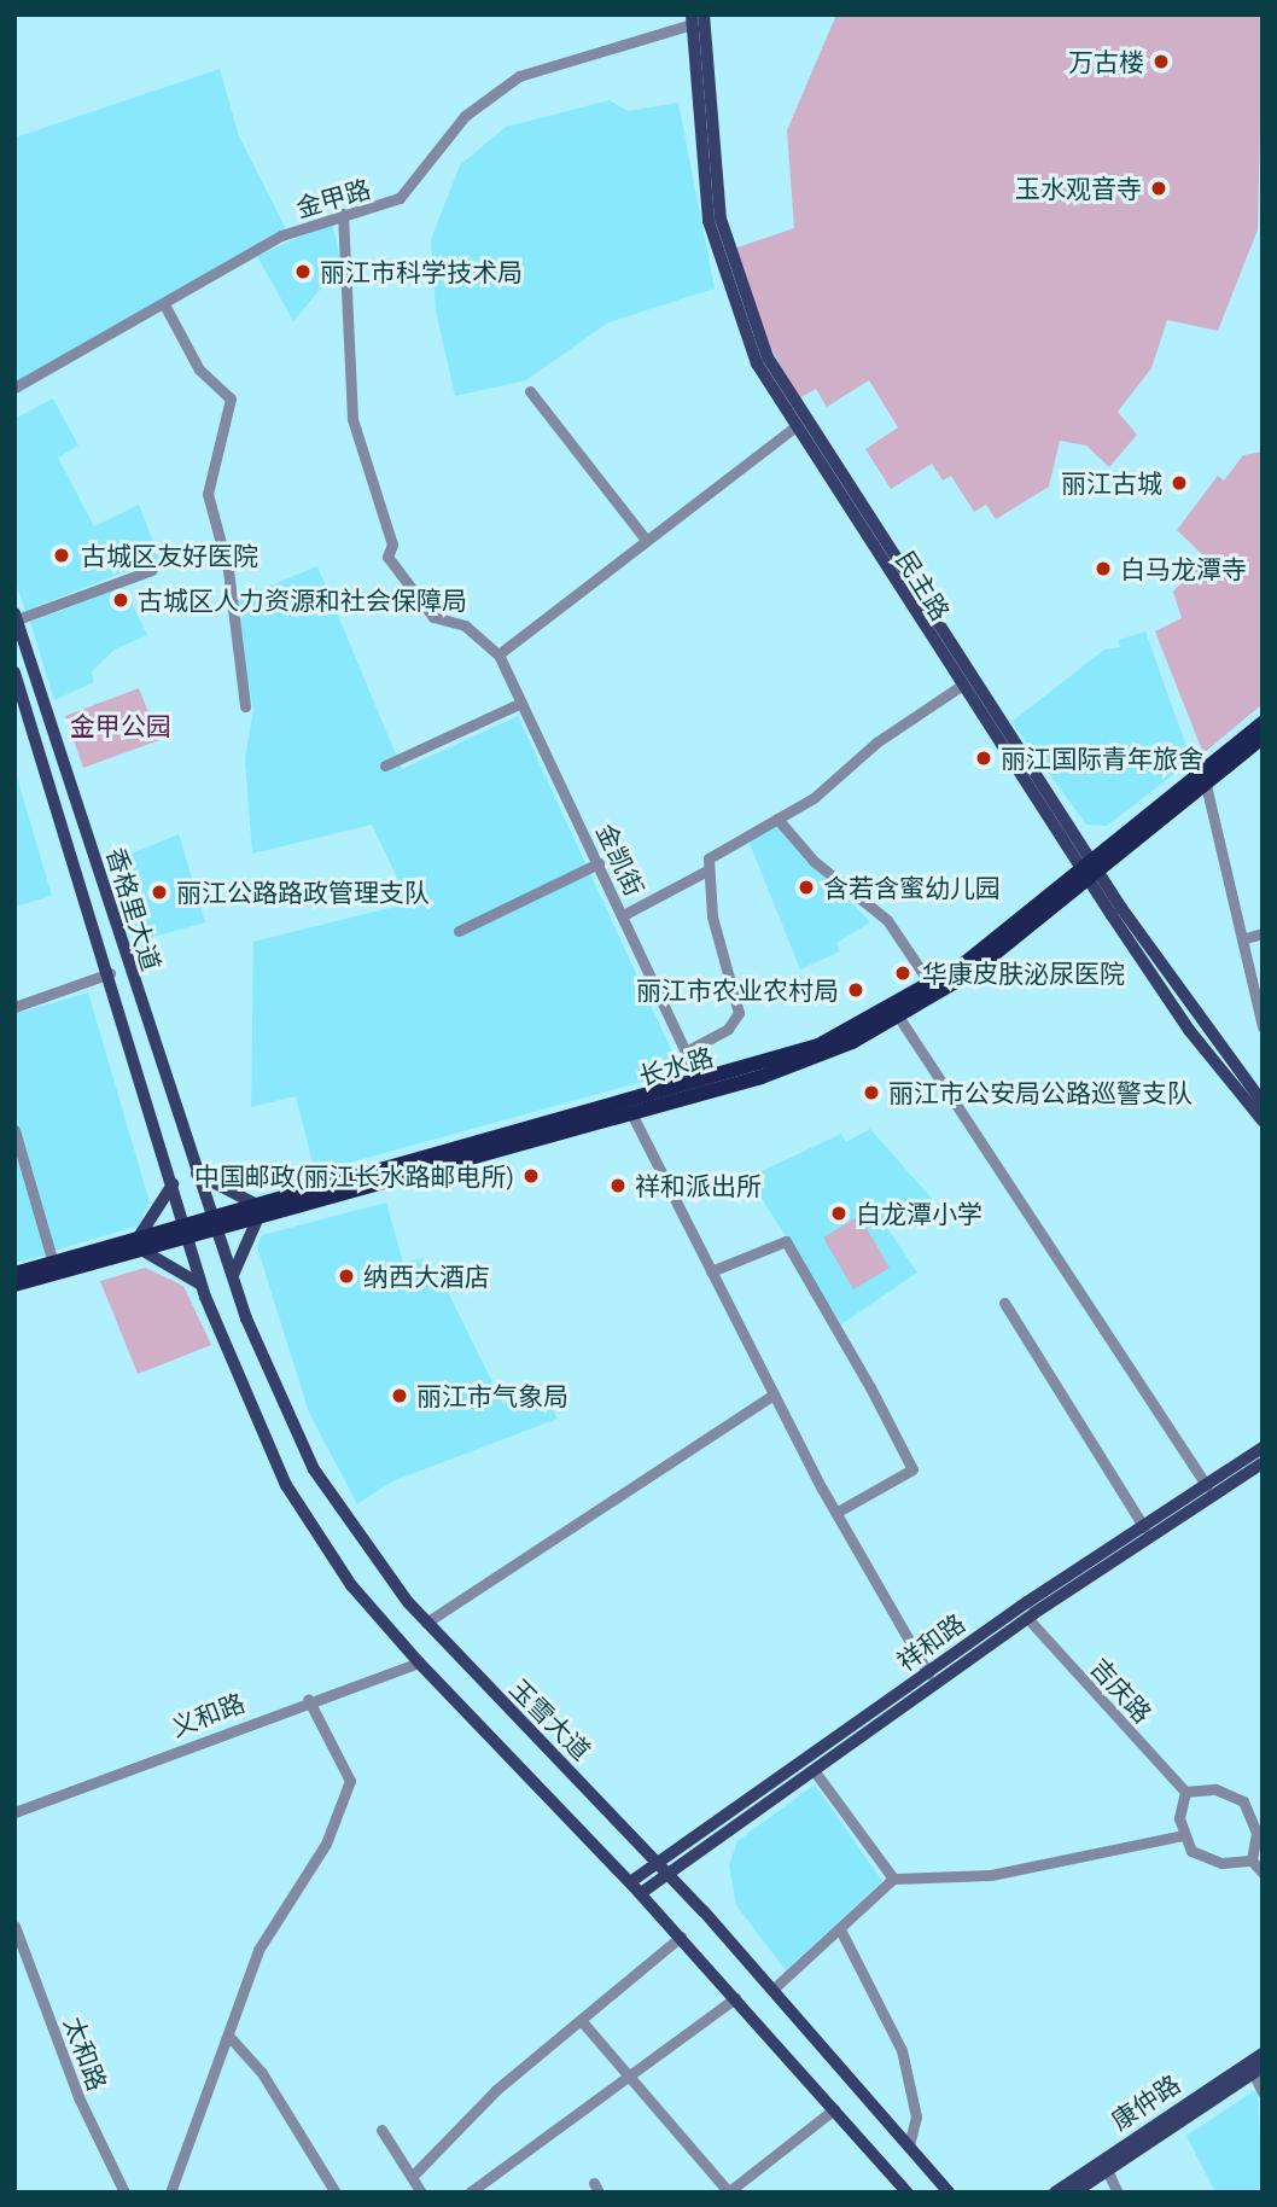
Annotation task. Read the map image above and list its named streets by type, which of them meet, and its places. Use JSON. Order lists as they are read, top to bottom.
{
  "streets": {
    "highway": ["长水路"],
    "main road": [
      "民主路",
      "香格里大道",
      "祥和路",
      "玉雪大道",
      "康仲路"
    ],
    "street": [
      "金甲路",
      "金凯街",
      "吉庆路",
      "义和路",
      "太和路"
    ]
  },
  "crossings": [
    ["金甲路", "民主路"],
    ["民主路", "长水路"],
    ["金凯街", "长水路"],
    ["香格里大道", "长水路"],
    ["香格里大道", "玉雪大道"],
    ["长水路", "玉雪大道"],
    ["祥和路", "吉庆路"],
    ["祥和路", "玉雪大道"]
  ],
  "parks": ["金甲公园"],
  "places": [
    "万古楼",
    "玉水观音寺",
    "丽江市科学技术局",
    "丽江古城",
    "古城区友好医院",
    "白马龙潭寺",
    "古城区人力资源和社会保障局",
    "丽江国际青年旅舍",
    "含若含蜜幼儿园",
    "丽江公路路政管理支队",
    "华康皮肤泌尿医院",
    "丽江市农业农村局",
    "丽江市公安局公路巡警支队",
    "中国邮政(丽江长水路邮电所)",
    "祥和派出所",
    "白龙潭小学",
    "纳西大酒店",
    "丽江市气象局"
  ]
}
